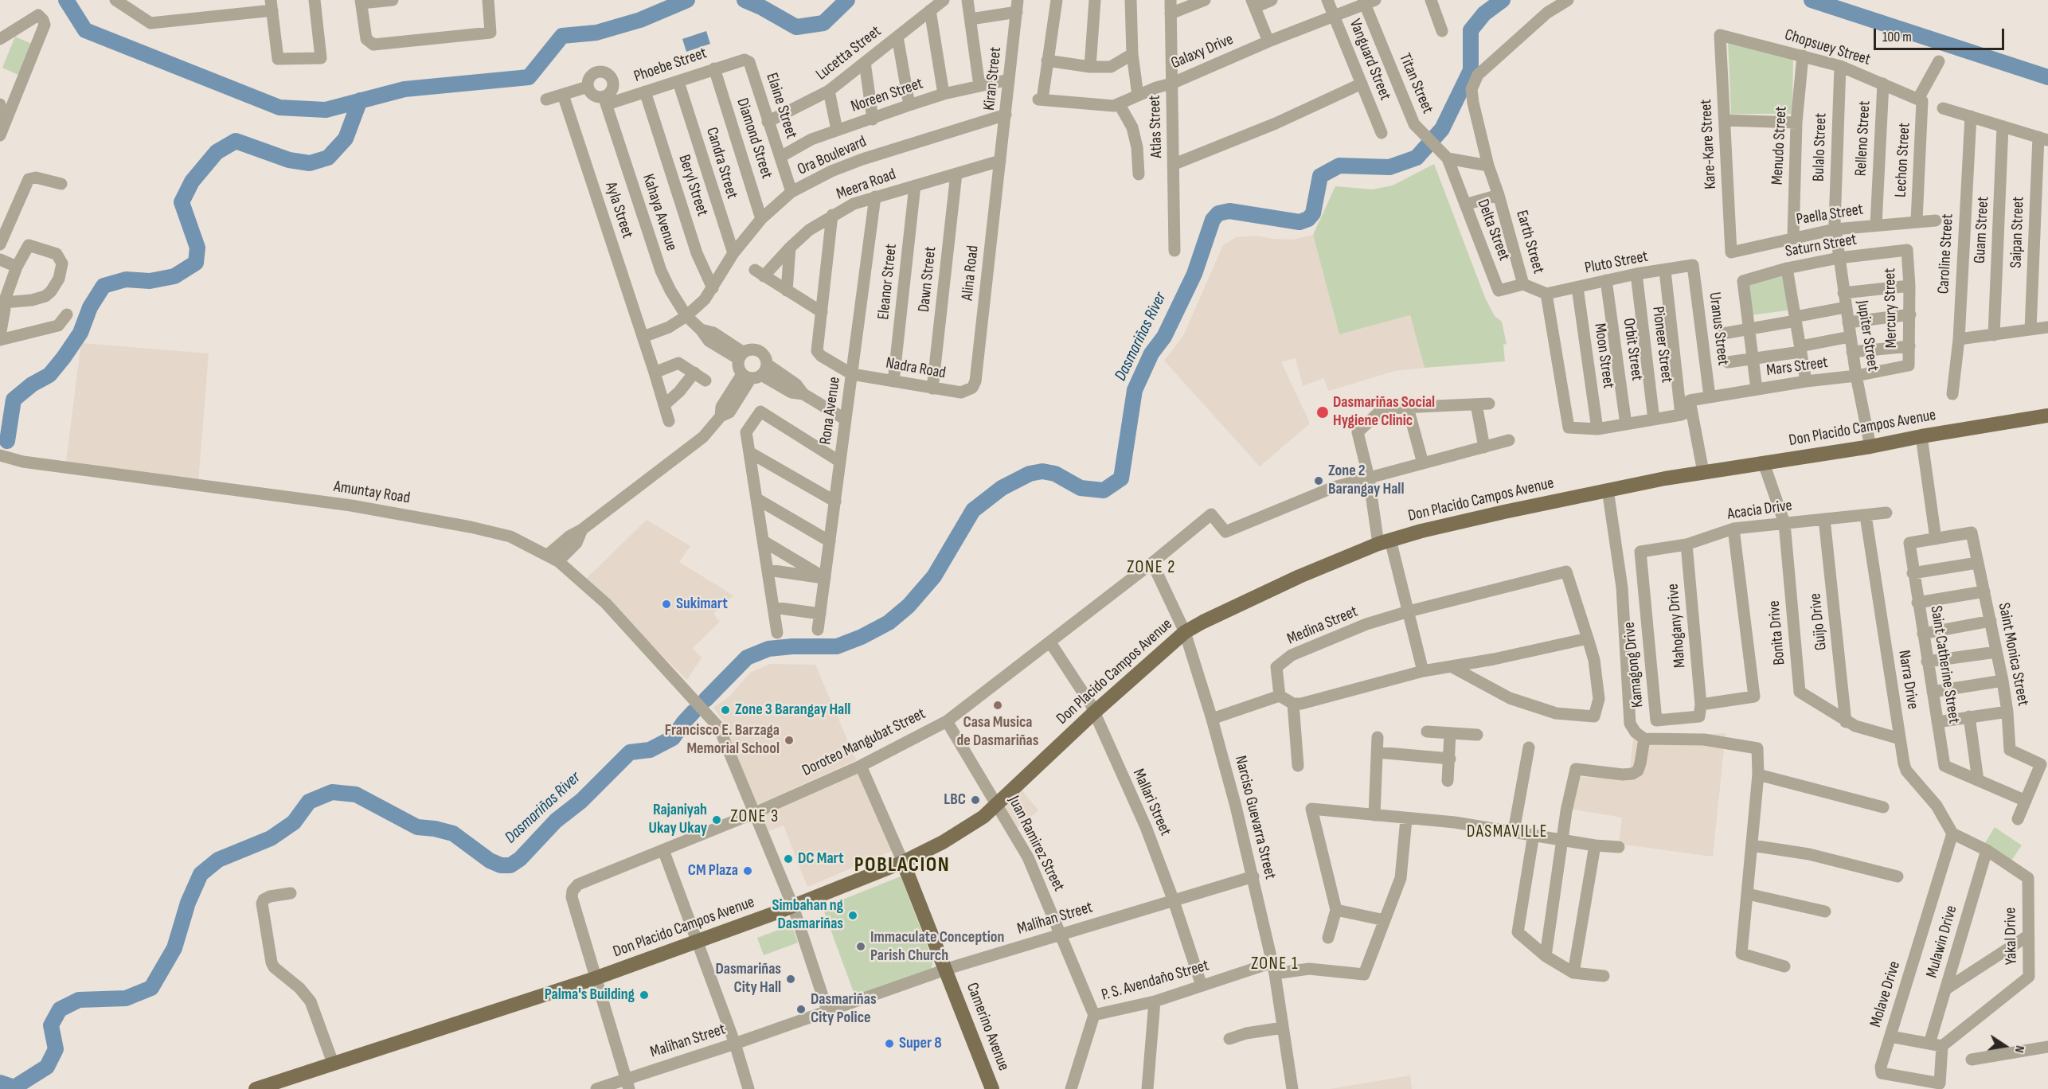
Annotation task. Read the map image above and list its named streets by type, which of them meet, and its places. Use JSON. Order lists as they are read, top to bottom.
{
  "streets": {
    "main road": ["Don Placido Campos Avenue", "Camerino Avenue"],
    "street": [
      "Chopsuey Street",
      "Galaxy Drive",
      "Lucetta Street",
      "Vanguard Street",
      "Phoebe Street",
      "Kiran Street",
      "Titan Street",
      "Noreen Street",
      "Elaine Street",
      "Atlas Street",
      "Diamond Street",
      "Relleno Street",
      "Kare-Kare Street",
      "Menudo Street",
      "Bulalo Street",
      "Ora Boulevard",
      "Lechon Street",
      "Candra Street",
      "Meera Road",
      "Beryl Street",
      "Ayla Street",
      "Kahaya Avenue",
      "Paella Street",
      "Delta Street",
      "Guam Street",
      "Saipan Street",
      "Earth Street",
      "Saturn Street",
      "Caroline Street",
      "Pluto Street",
      "Alina Road",
      "Dawn Street",
      "Eleanor Street",
      "Mercury Street",
      "Uranus Street",
      "Jupiter Street",
      "Pioneer Street",
      "Orbit Street",
      "Moon Street",
      "Mars Street",
      "Nadra Road",
      "Rona Avenue",
      "Amuntay Road",
      "Acacia Drive",
      "Guijo Drive",
      "Medina Street",
      "Mahogany Drive",
      "Bonita Drive",
      "Saint Monica Street",
      "Kamagong Drive",
      "Saint Catherine Street",
      "Narra Drive",
      "Doroteo Mangubat Street",
      "Mallari Street",
      "Narciso Guevarra Street",
      "Juan Ramirez Street",
      "Malihan Street",
      "Yakal Drive",
      "Mulawin Drive",
      "P. S. Avendaño Street",
      "Molave Drive"
    ]
  },
  "crossings": [
    ["Chopsuey Street", "Relleno Street"],
    ["Chopsuey Street", "Kare-Kare Street"],
    ["Chopsuey Street", "Menudo Street"],
    ["Chopsuey Street", "Bulalo Street"],
    ["Chopsuey Street", "Lechon Street"],
    ["Galaxy Drive", "Vanguard Street"],
    ["Galaxy Drive", "Titan Street"],
    ["Galaxy Drive", "Atlas Street"],
    ["Lucetta Street", "Elaine Street"],
    ["Phoebe Street", "Elaine Street"],
    ["Phoebe Street", "Diamond Street"],
    ["Phoebe Street", "Candra Street"],
    ["Phoebe Street", "Beryl Street"],
    ["Phoebe Street", "Kahaya Avenue"],
    ["Kiran Street", "Noreen Street"],
    ["Kiran Street", "Ora Boulevard"],
    ["Kiran Street", "Meera Road"],
    ["Kiran Street", "Alina Road"],
    ["Titan Street", "Delta Street"],
    ["Noreen Street", "Elaine Street"],
    ["Elaine Street", "Ora Boulevard"],
    ["Diamond Street", "Ora Boulevard"],
    ["Relleno Street", "Paella Street"],
    ["Kare-Kare Street", "Paella Street"],
    ["Menudo Street", "Paella Street"],
    ["Bulalo Street", "Paella Street"],
    ["Bulalo Street", "Jupiter Street"],
    ["Ora Boulevard", "Candra Street"],
    ["Ora Boulevard", "Beryl Street"],
    ["Ora Boulevard", "Ayla Street"],
    ["Ora Boulevard", "Kahaya Avenue"],
    ["Lechon Street", "Paella Street"],
    ["Meera Road", "Alina Road"],
    ["Meera Road", "Dawn Street"],
    ["Meera Road", "Eleanor Street"],
    ["Meera Road", "Rona Avenue"],
    ["Paella Street", "Jupiter Street"],
    ["Delta Street", "Earth Street"],
    ["Earth Street", "Pluto Street"],
    ["Earth Street", "Pioneer Street"],
    ["Earth Street", "Orbit Street"],
    ["Earth Street", "Moon Street"],
    ["Earth Street", "Mars Street"],
    ["Saturn Street", "Mercury Street"],
    ["Saturn Street", "Jupiter Street"],
    ["Pluto Street", "Uranus Street"],
    ["Pluto Street", "Pioneer Street"],
    ["Pluto Street", "Orbit Street"],
    ["Pluto Street", "Moon Street"],
    ["Alina Road", "Nadra Road"],
    ["Dawn Street", "Nadra Road"],
    ["Eleanor Street", "Nadra Road"],
    ["Mercury Street", "Mars Street"],
    ["Uranus Street", "Mars Street"],
    ["Jupiter Street", "Mars Street"],
    ["Jupiter Street", "Don Placido Campos Avenue"],
    ["Nadra Road", "Rona Avenue"],
    ["Don Placido Campos Avenue", "Amuntay Road"],
    ["Don Placido Campos Avenue", "Bonita Drive"],
    ["Don Placido Campos Avenue", "Doroteo Mangubat Street"],
    ["Don Placido Campos Avenue", "Mallari Street"],
    ["Don Placido Campos Avenue", "Narciso Guevarra Street"],
    ["Don Placido Campos Avenue", "Juan Ramirez Street"],
    ["Don Placido Campos Avenue", "Camerino Avenue"],
    ["Amuntay Road", "Doroteo Mangubat Street"],
    ["Amuntay Road", "Malihan Street"],
    ["Acacia Drive", "Guijo Drive"],
    ["Acacia Drive", "Mahogany Drive"],
    ["Acacia Drive", "Bonita Drive"],
    ["Acacia Drive", "Kamagong Drive"],
    ["Acacia Drive", "Narra Drive"],
    ["Guijo Drive", "Bonita Drive"],
    ["Mahogany Drive", "Kamagong Drive"],
    ["Bonita Drive", "Narra Drive"],
    ["Saint Monica Street", "Saint Catherine Street"],
    ["Narra Drive", "Yakal Drive"],
    ["Narra Drive", "Molave Drive"],
    ["Doroteo Mangubat Street", "Mallari Street"],
    ["Doroteo Mangubat Street", "Narciso Guevarra Street"],
    ["Doroteo Mangubat Street", "Juan Ramirez Street"],
    ["Doroteo Mangubat Street", "Camerino Avenue"],
    ["Mallari Street", "Malihan Street"],
    ["Mallari Street", "P. S. Avendaño Street"],
    ["Narciso Guevarra Street", "Malihan Street"],
    ["Narciso Guevarra Street", "P. S. Avendaño Street"],
    ["Juan Ramirez Street", "Malihan Street"],
    ["Juan Ramirez Street", "P. S. Avendaño Street"],
    ["Malihan Street", "Camerino Avenue"],
    ["Yakal Drive", "Mulawin Drive"],
    ["Yakal Drive", "Molave Drive"]
  ],
  "districts": [
    "ZONE 2",
    "ZONE 3",
    "DASMAVILLE",
    "POBLACION",
    "ZONE 1"
  ],
  "water": ["Dasmariñas River"],
  "places": [
    "Dasmariñas Social Hygiene Clinic",
    "Zone 2 Barangay Hall",
    "Sukimart",
    "Casa Musica de Dasmariñas",
    "Zone 3 Barangay Hall",
    "Francisco E. Barzaga Memorial School",
    "LBC",
    "Rajaniyah Ukay Ukay",
    "DC Mart",
    "CM Plaza",
    "Simbahan ng Dasmariñas",
    "Immaculate Conception Parish Church",
    "Dasmariñas City Hall",
    "Palma's Building",
    "Dasmariñas City Police",
    "Super 8"
  ],
  "scale_bar": "100 m",
  "north": "right"
}
